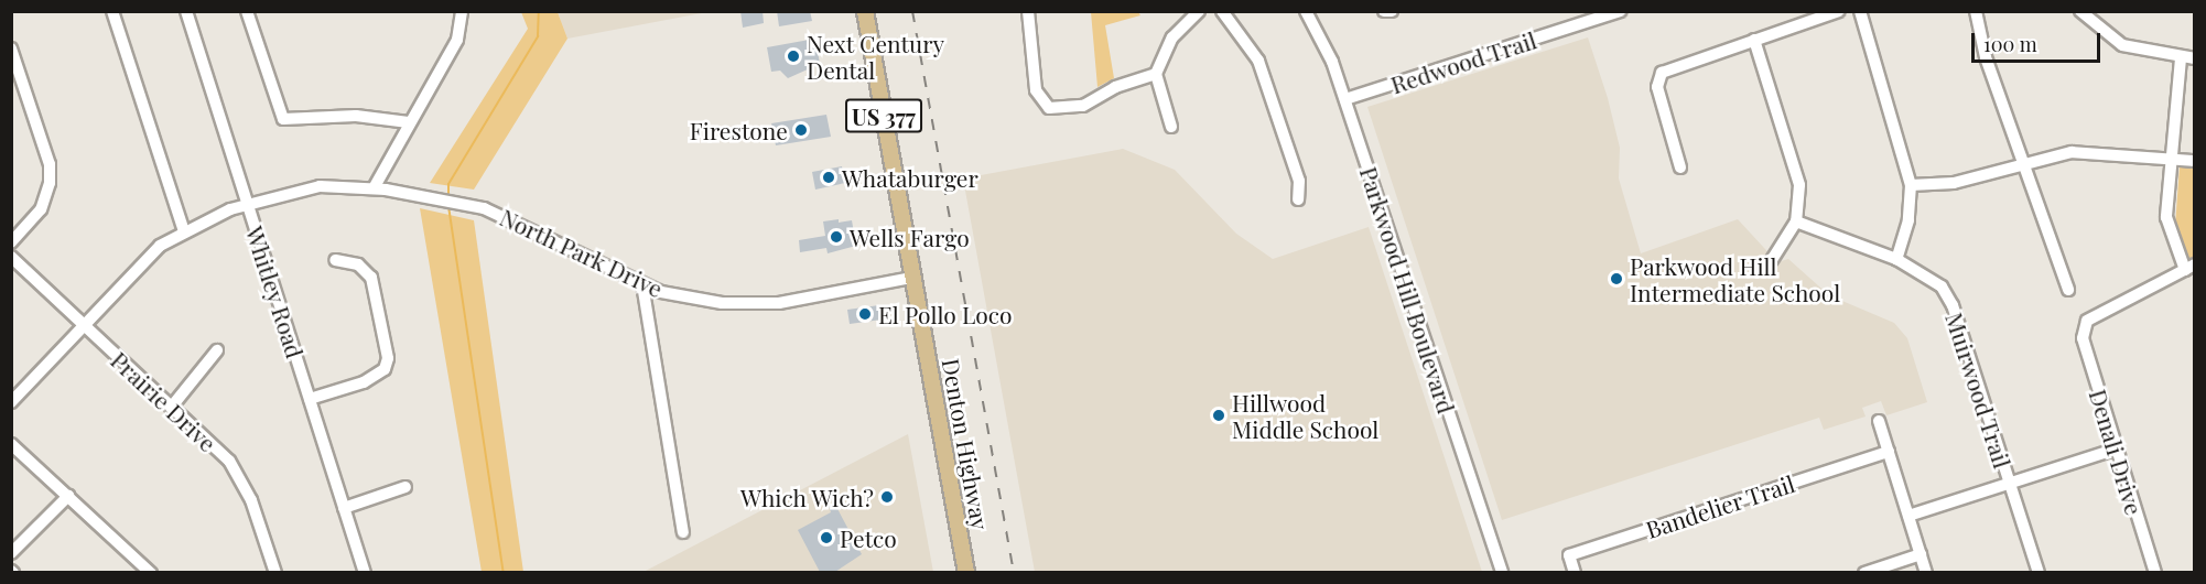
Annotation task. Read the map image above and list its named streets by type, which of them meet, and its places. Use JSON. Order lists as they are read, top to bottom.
{
  "streets": {
    "main road": ["US 377", "Denton Highway"],
    "street": [
      "Redwood Trail",
      "North Park Drive",
      "Parkwood Hill Boulevard",
      "Whitley Road",
      "Muirwood Trail",
      "Prairie Drive",
      "Denali Drive",
      "Bandelier Trail"
    ]
  },
  "crossings": [
    ["Redwood Trail", "Parkwood Hill Boulevard"],
    ["North Park Drive", "Whitley Road"],
    ["North Park Drive", "Prairie Drive"],
    ["North Park Drive", "Denton Highway"]
  ],
  "places": [
    "Next Century Dental",
    "Firestone",
    "Whataburger",
    "Wells Fargo",
    "Parkwood Hill Intermediate School",
    "El Pollo Loco",
    "Hillwood Middle School",
    "Which Wich?",
    "Petco"
  ],
  "scale_bar": "100 m"
}
